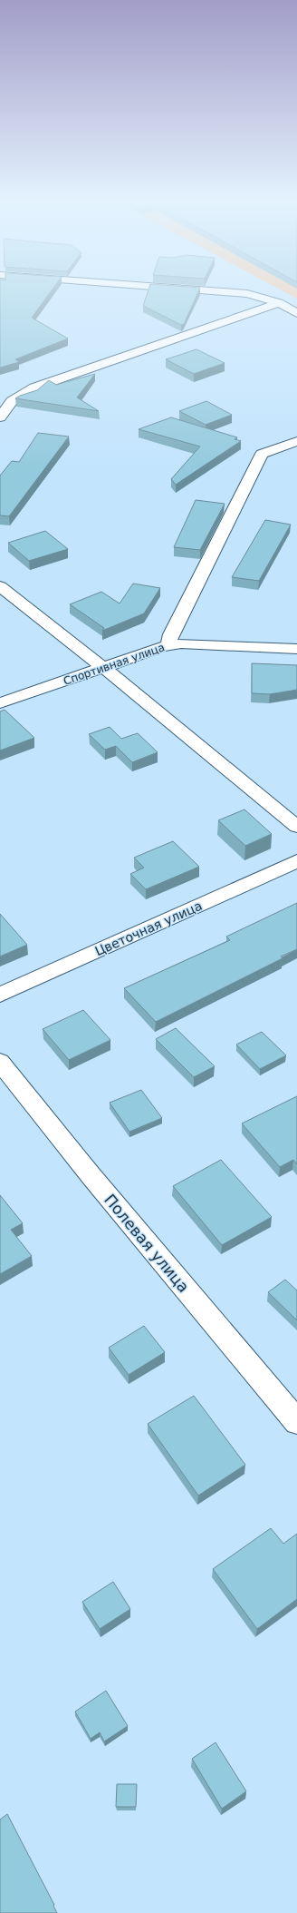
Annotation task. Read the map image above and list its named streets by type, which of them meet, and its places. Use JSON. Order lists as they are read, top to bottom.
{
  "streets": {
    "street": ["Спортивная улица", "Цветочная улица", "Полевая улица"]
  }
}
